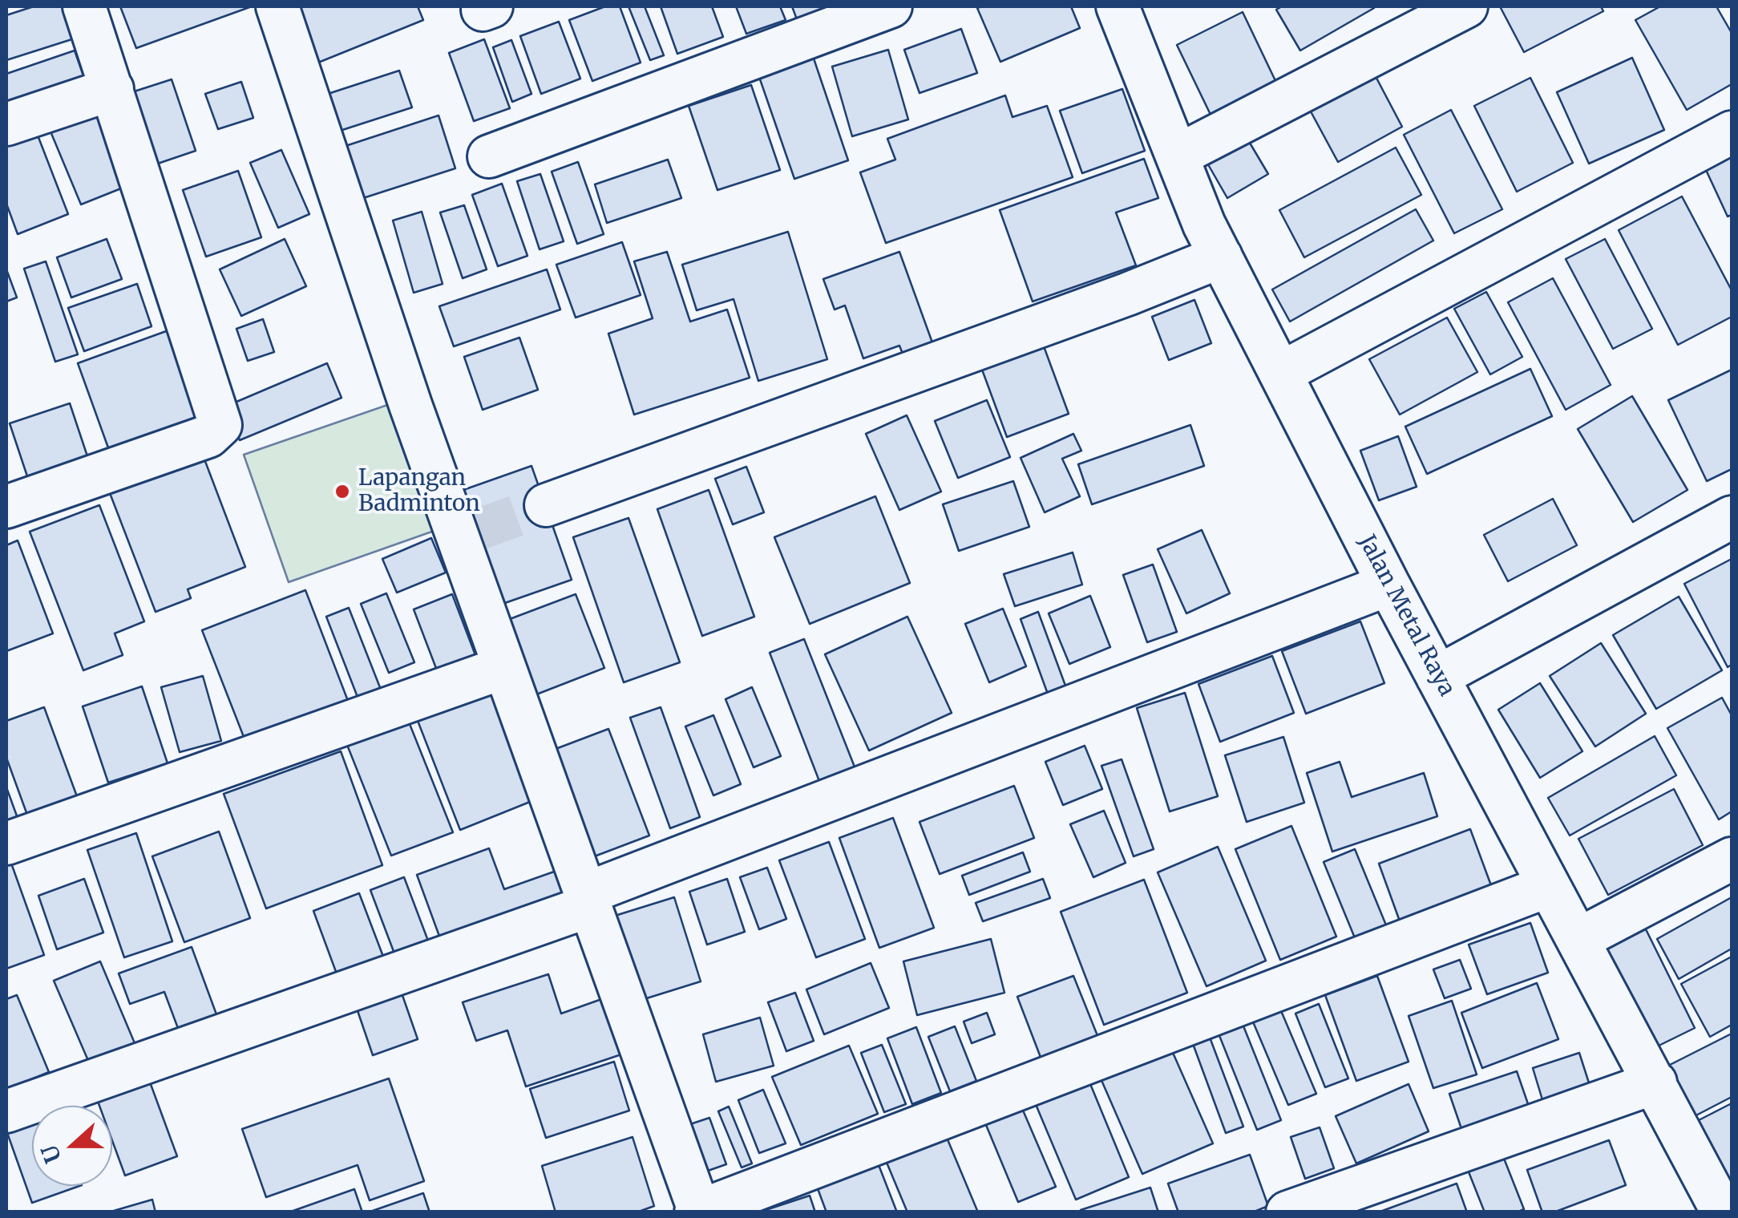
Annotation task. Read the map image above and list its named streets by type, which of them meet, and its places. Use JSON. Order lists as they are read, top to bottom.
{
  "streets": {
    "street": ["Jalan Metal Raya"]
  },
  "places": ["Lapangan Badminton"],
  "north": "left"
}
